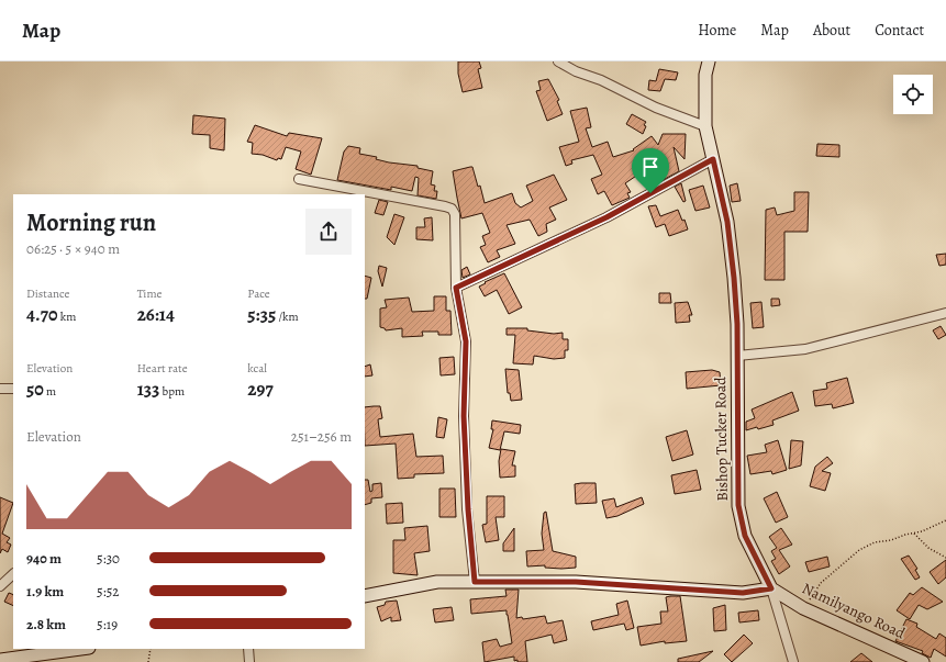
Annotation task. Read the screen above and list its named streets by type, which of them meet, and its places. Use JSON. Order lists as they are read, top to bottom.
{
  "streets": {
    "main road": ["Bishop Tucker Road", "Namilyango Road"]
  },
  "crossings": [
    ["Bishop Tucker Road", "Namilyango Road"]
  ],
  "page": {
    "header": "Map",
    "nav": [
      "Home",
      "Map",
      "About",
      "Contact"
    ],
    "heading": ["Morning run", "06:25 · 5 × 940 m"],
    "stats": [
      ["Distance", "4.70 km"],
      ["Time", "26:14"],
      ["Pace", "5:35 /km"],
      ["Elevation", "50 m"],
      ["Heart rate", "133 bpm"],
      ["kcal", "297"]
    ],
    "chart": ["Elevation", "251–256 m"],
    "list": [
      {
        "name": "940 m",
        "note": "5:30"
      },
      {
        "name": "1.9 km",
        "note": "5:52"
      },
      {
        "name": "2.8 km",
        "note": "5:19"
      }
    ]
  }
}
